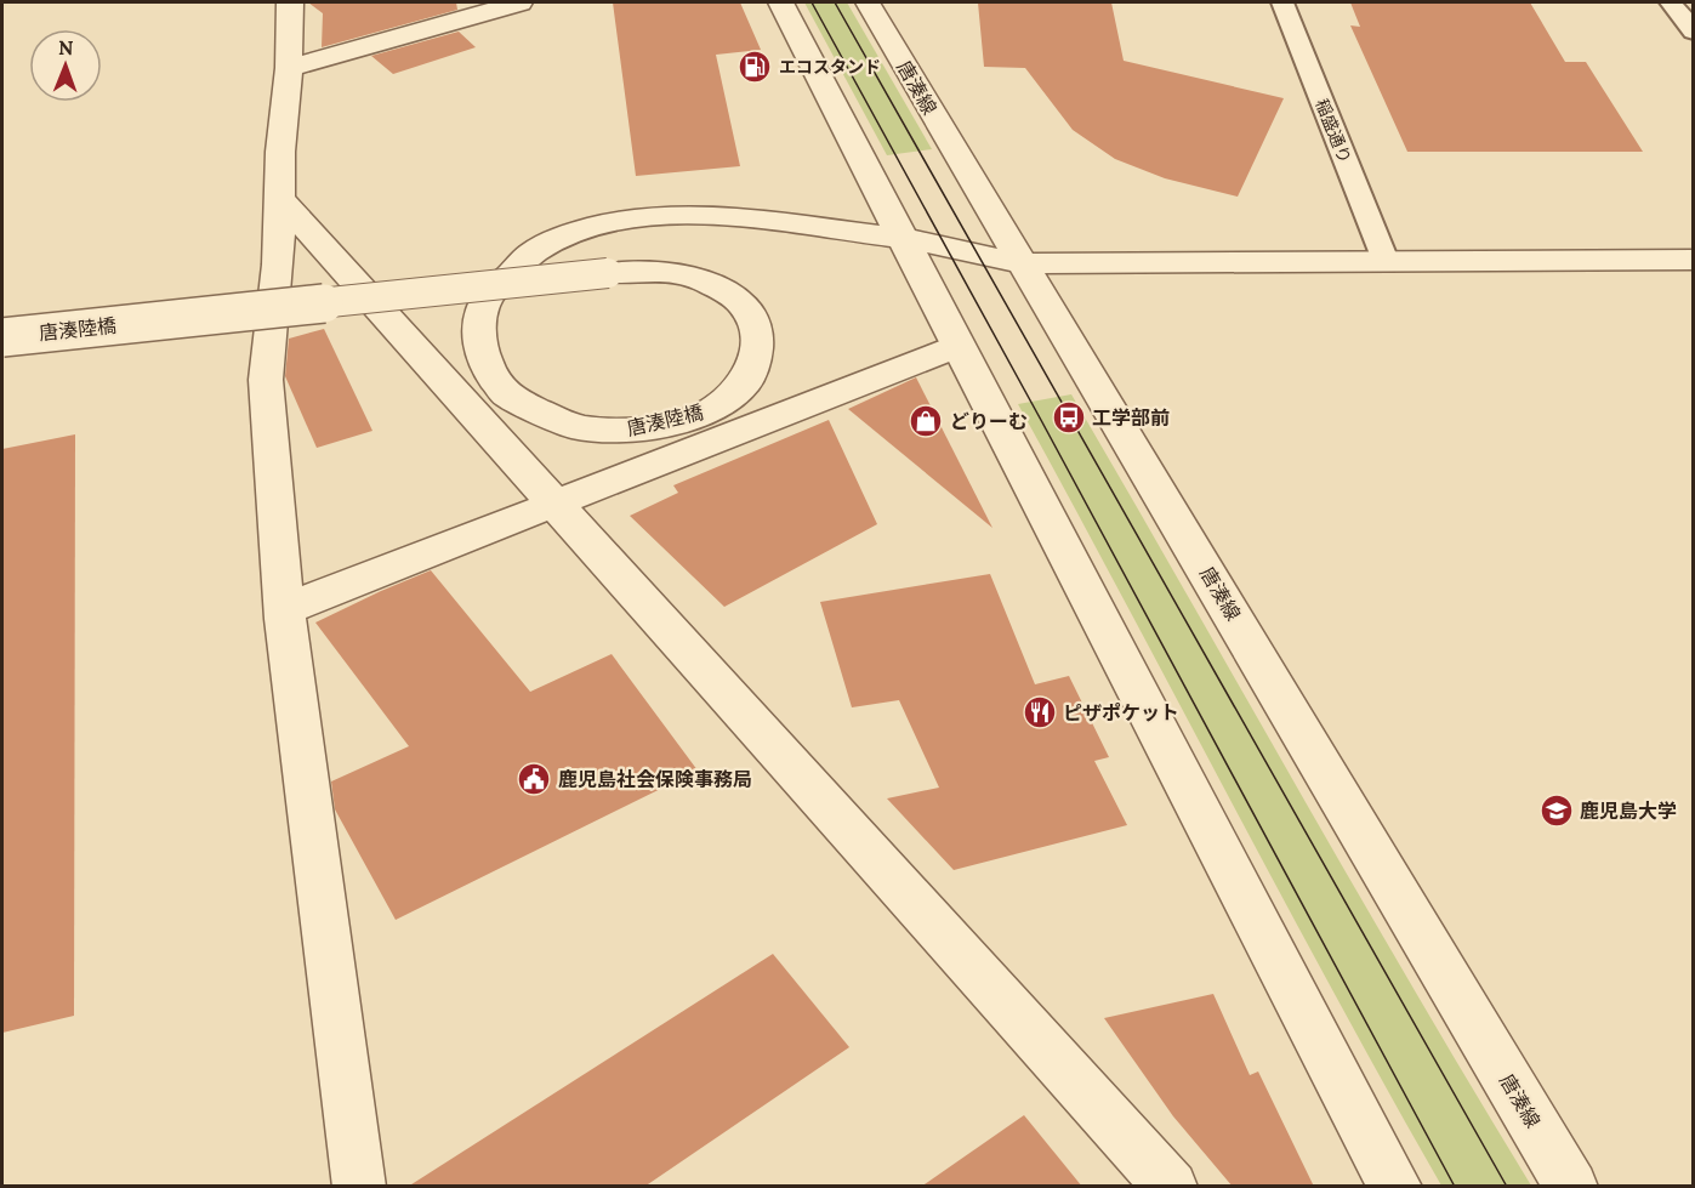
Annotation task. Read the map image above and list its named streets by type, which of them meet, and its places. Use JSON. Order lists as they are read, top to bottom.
{
  "streets": {
    "street": ["唐湊線", "唐湊陸橋"],
    "lane": ["稲盛通り"]
  },
  "crossings": [
    ["唐湊線", "唐湊陸橋"],
    ["稲盛通り", "唐湊陸橋"]
  ],
  "places": {
    "fuel station": ["エコスタンド"],
    "bus stop": ["工学部前"],
    "shop": ["どりーむ"],
    "restaurant": ["ピザポケット"],
    "public building": ["鹿児島社会保険事務局"],
    "school or university": ["鹿児島大学"]
  },
  "north": "top"
}
